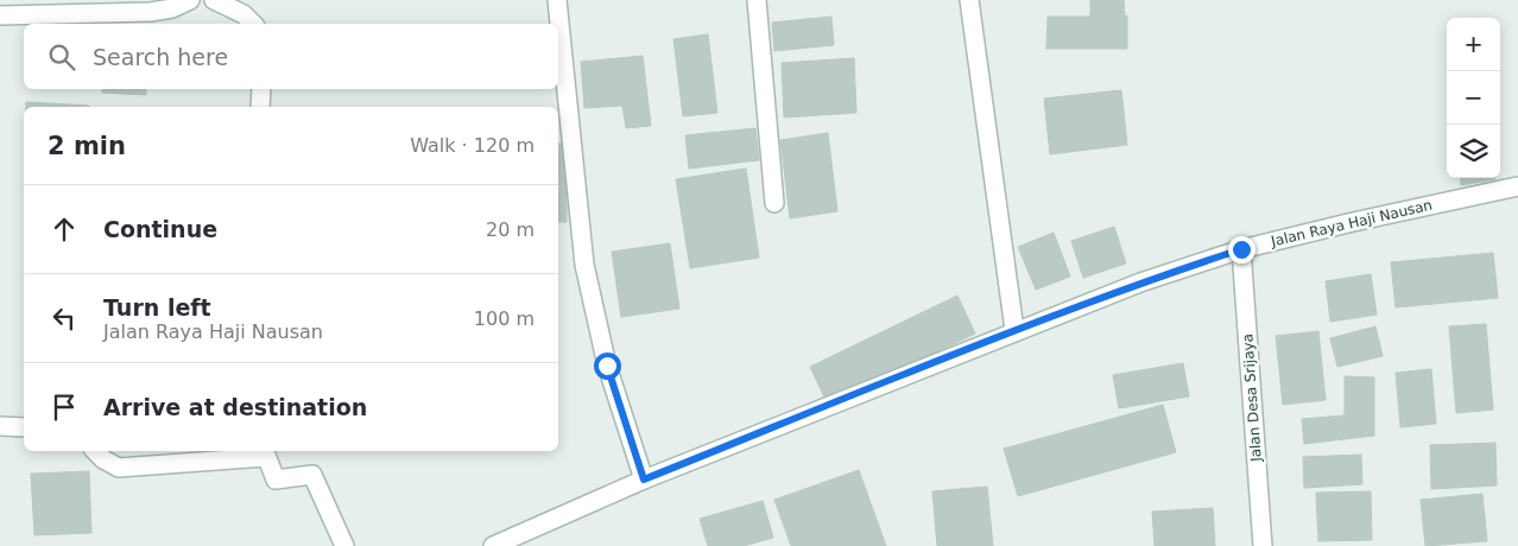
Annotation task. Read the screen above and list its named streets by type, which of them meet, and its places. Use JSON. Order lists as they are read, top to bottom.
{
  "streets": {
    "street": ["Jalan Raya Haji Nausan", "Jalan Desa Srijaya"]
  },
  "crossings": [
    ["Jalan Raya Haji Nausan", "Jalan Desa Srijaya"]
  ],
  "page": {
    "map_buttons": ["+", "−"],
    "search": "Search here",
    "heading": ["2 min", "Walk · 120 m"],
    "list": [
      ["Continue", "20 m"],
      ["Turn left", "Jalan Raya Haji Nausan", "100 m"],
      "Arrive at destination"
    ]
  }
}
